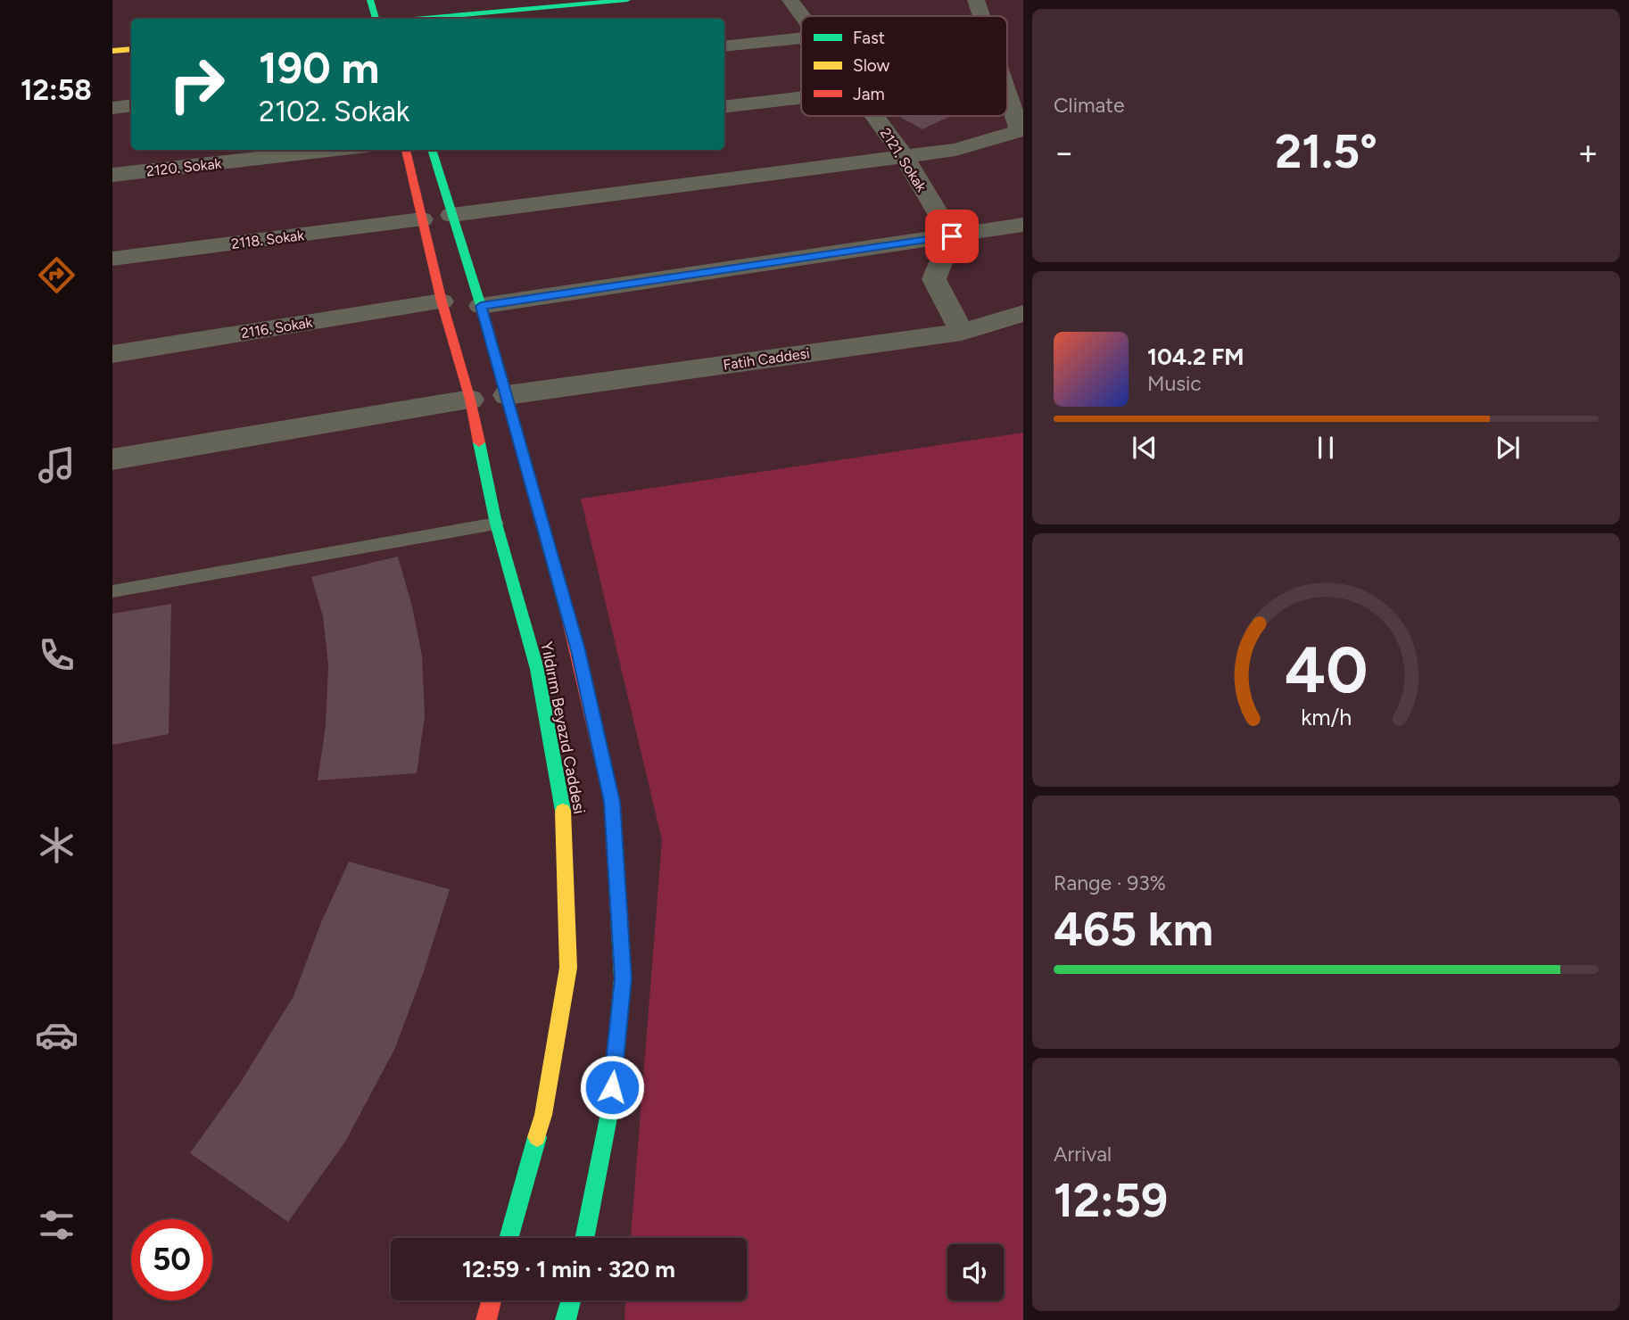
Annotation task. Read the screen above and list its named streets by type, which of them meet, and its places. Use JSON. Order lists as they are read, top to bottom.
{
  "streets": {
    "main road": ["Yıldırım Beyazıd Caddesi"],
    "street": [
      "2121. Sokak",
      "2120. Sokak",
      "2118. Sokak",
      "2116. Sokak",
      "Fatih Caddesi"
    ]
  },
  "crossings": [
    ["2118. Sokak", "Yıldırım Beyazıd Caddesi"],
    ["2116. Sokak", "Yıldırım Beyazıd Caddesi"],
    ["Fatih Caddesi", "Yıldırım Beyazıd Caddesi"]
  ],
  "legend": ["Fast", "Slow", "Jam"],
  "page": {
    "tabs": "12:58",
    "tile": [
      "Climate",
      ["Range · 93%", "465 km"],
      ["Arrival", "12:59"]
    ],
    "turn": ["190 m", "2102. Sokak"],
    "heat": ["−", "21.5°", "+"],
    "song": ["104.2 FM", "Music"],
    "limit": "50",
    "trip": "12:59 · 1 min · 320 m",
    "gauge": ["40", "km/h"]
  }
}
